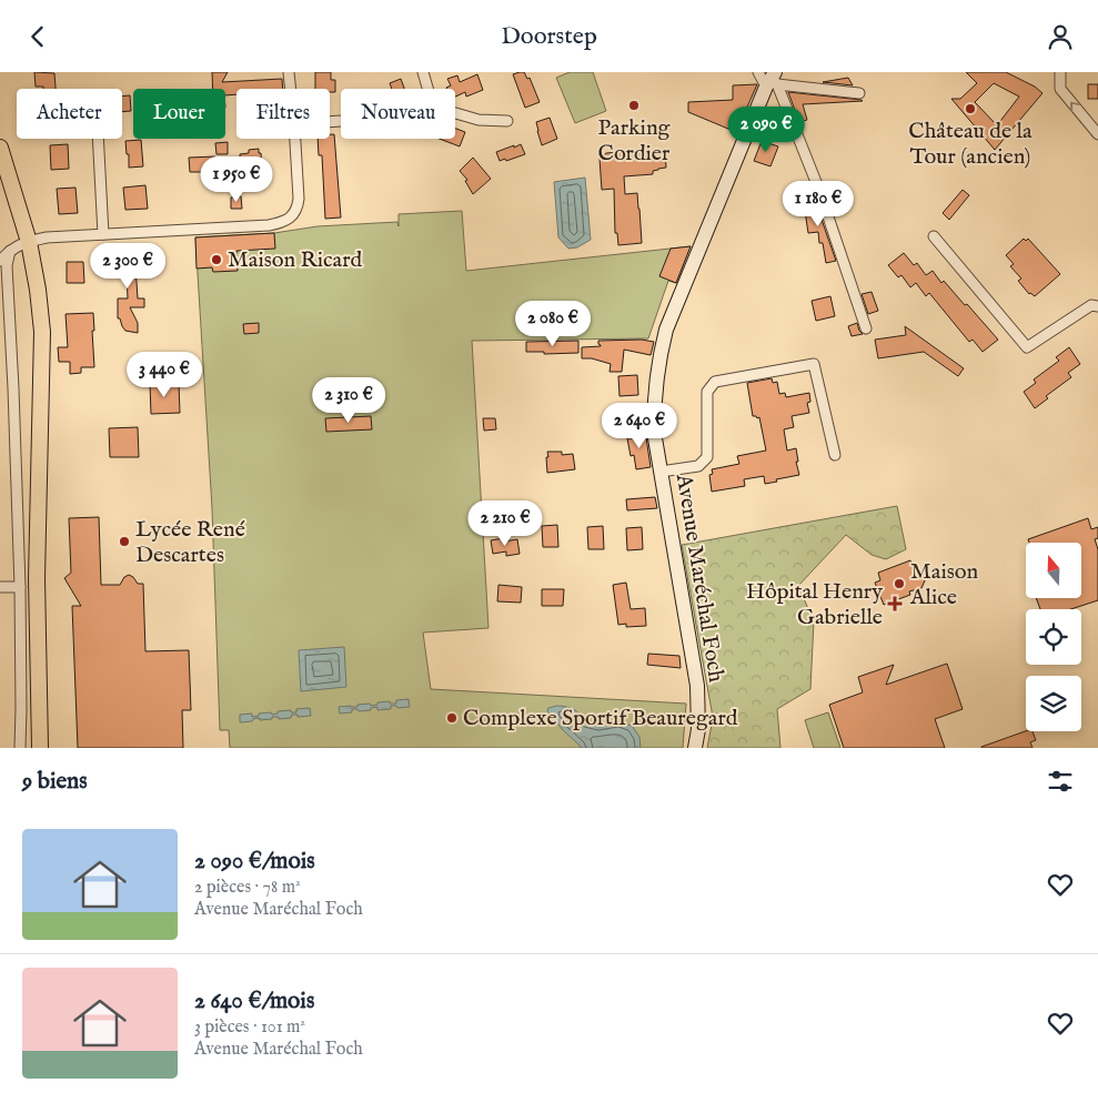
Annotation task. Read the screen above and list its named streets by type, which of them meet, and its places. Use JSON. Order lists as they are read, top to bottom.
{
  "streets": {
    "main road": ["Avenue Maréchal Foch"]
  },
  "places": {
    "other": [
      "Parking Cordier",
      "Château de la Tour (ancien)",
      "Maison Ricard",
      "Lycée René Descartes",
      "Maison Alice",
      "Complexe Sportif Beauregard"
    ],
    "health": ["Hôpital Henry Gabrielle"]
  },
  "north": "top",
  "page": {
    "header": "Doorstep",
    "chip": [
      "Acheter",
      "Louer",
      "Filtres",
      "Nouveau"
    ],
    "price": [
      "2 090 €",
      "1 950 €",
      "1 180 €",
      "2 300 €",
      "2 080 €",
      "3 440 €",
      "2 310 €",
      "2 640 €",
      "2 210 €"
    ],
    "heading": "9 biens",
    "list": [
      {
        "name": "2 090 €/mois",
        "note": "2 pièces · 78 m² · Avenue Maréchal Foch"
      },
      {
        "name": "2 640 €/mois",
        "note": "3 pièces · 101 m² · Avenue Maréchal Foch"
      }
    ]
  }
}
